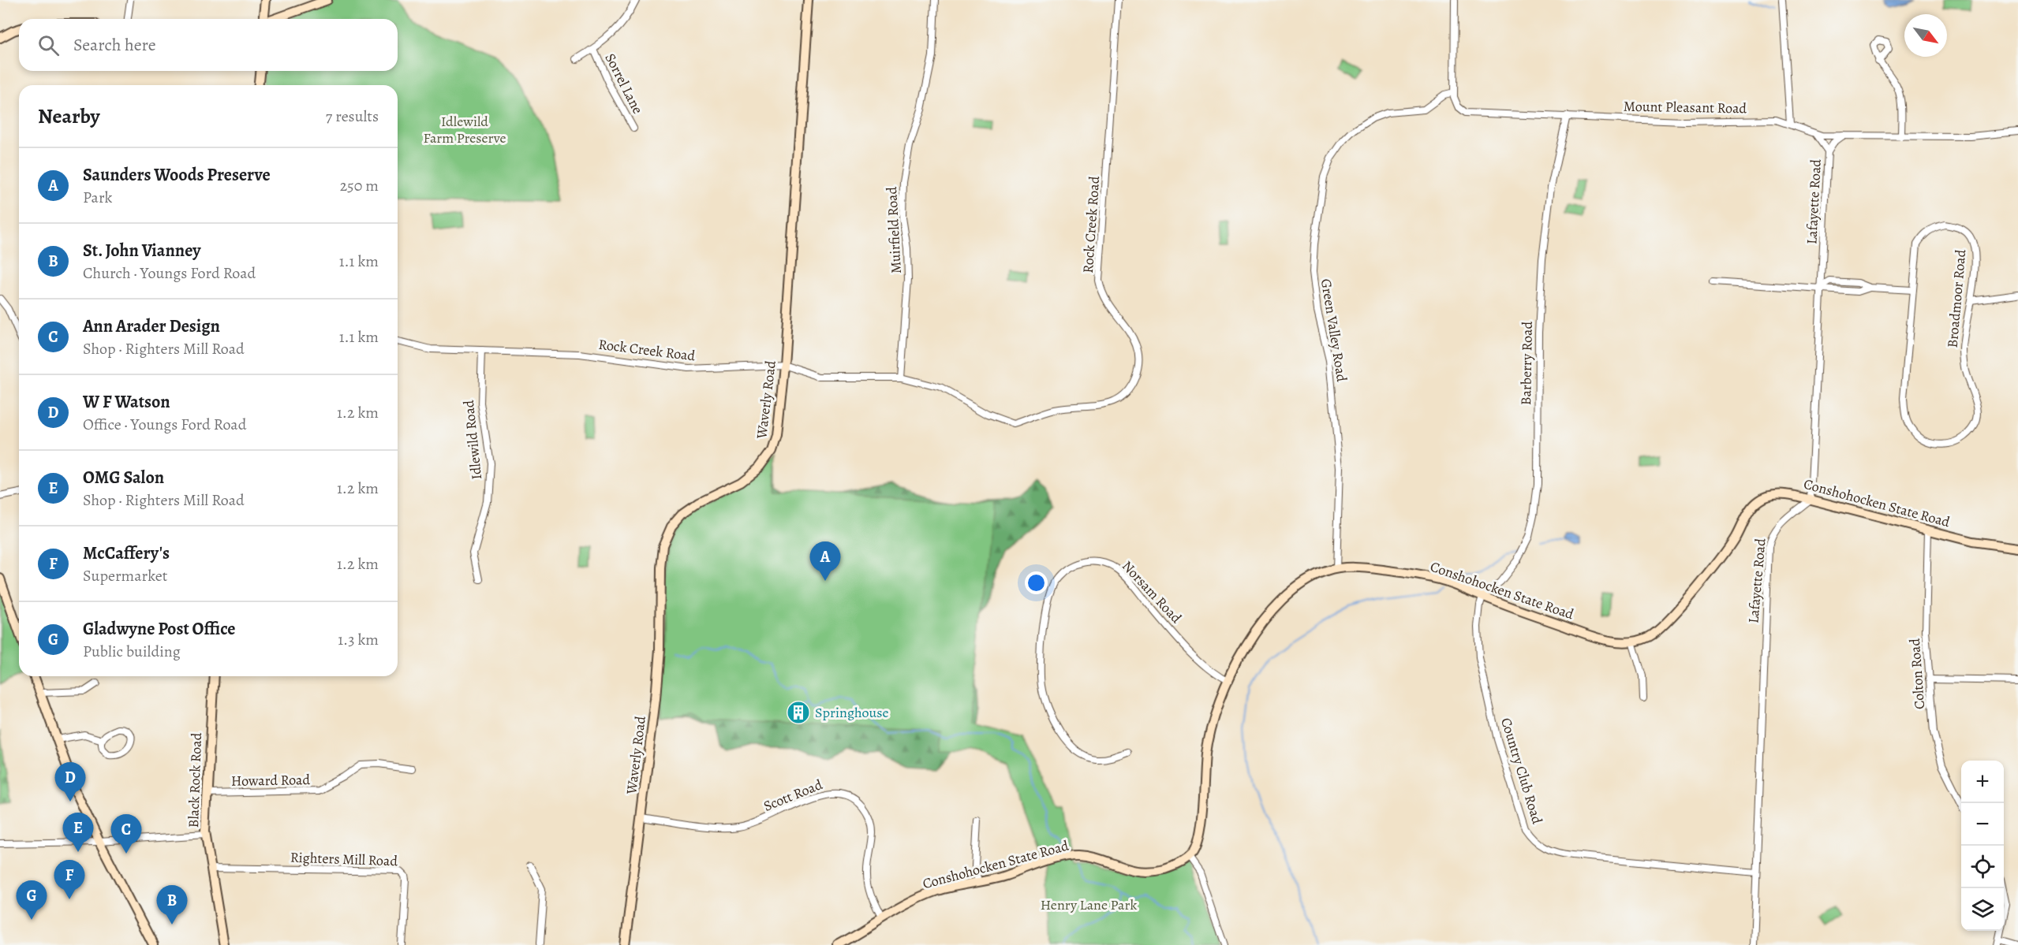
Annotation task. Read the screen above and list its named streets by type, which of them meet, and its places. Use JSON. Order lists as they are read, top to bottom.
{
  "streets": {
    "street": [
      "Sorrel Lane",
      "Mount Pleasant Road",
      "Lafayette Road",
      "Rock Creek Road",
      "Muirfield Road",
      "Broadmoor Road",
      "Green Valley Road",
      "Barberry Road",
      "Waverly Road",
      "Idlewild Road",
      "Conshohocken State Road",
      "Norsam Road",
      "Colton Road",
      "Country Club Road",
      "Black Rock Road",
      "Howard Road",
      "Scott Road",
      "Righters Mill Road"
    ]
  },
  "crossings": [
    ["Mount Pleasant Road", "Lafayette Road"],
    ["Mount Pleasant Road", "Green Valley Road"],
    ["Mount Pleasant Road", "Barberry Road"],
    ["Lafayette Road", "Conshohocken State Road"],
    ["Lafayette Road", "Country Club Road"],
    ["Rock Creek Road", "Muirfield Road"],
    ["Rock Creek Road", "Waverly Road"],
    ["Rock Creek Road", "Idlewild Road"],
    ["Green Valley Road", "Conshohocken State Road"],
    ["Barberry Road", "Conshohocken State Road"],
    ["Barberry Road", "Country Club Road"],
    ["Waverly Road", "Scott Road"],
    ["Conshohocken State Road", "Norsam Road"],
    ["Conshohocken State Road", "Colton Road"],
    ["Conshohocken State Road", "Country Club Road"],
    ["Conshohocken State Road", "Scott Road"],
    ["Black Rock Road", "Howard Road"],
    ["Black Rock Road", "Righters Mill Road"]
  ],
  "parks": ["Idlewild Farm Preserve", "Henry Lane Park"],
  "places": {
    "building": ["Springhouse"]
  },
  "north": "bottom right",
  "page": {
    "search": "Search here",
    "heading": ["Nearby", "7 results"],
    "list": [
      {
        "mark": "A",
        "name": "Saunders Woods Preserve",
        "note": "Park",
        "value": "250 m"
      },
      {
        "mark": "B",
        "name": "St. John Vianney",
        "note": "Church · Youngs Ford Road",
        "value": "1.1 km"
      },
      {
        "mark": "C",
        "name": "Ann Arader Design",
        "note": "Shop · Righters Mill Road",
        "value": "1.1 km"
      },
      {
        "mark": "D",
        "name": "W F Watson",
        "note": "Office · Youngs Ford Road",
        "value": "1.2 km"
      },
      {
        "mark": "E",
        "name": "OMG Salon",
        "note": "Shop · Righters Mill Road",
        "value": "1.2 km"
      },
      {
        "mark": "F",
        "name": "McCaffery's",
        "note": "Supermarket",
        "value": "1.2 km"
      },
      {
        "mark": "G",
        "name": "Gladwyne Post Office",
        "note": "Public building",
        "value": "1.3 km"
      }
    ],
    "pins": [
      "A",
      "D",
      "E",
      "C",
      "F",
      "G",
      "B"
    ],
    "map_buttons": ["+", "−"]
  }
}
